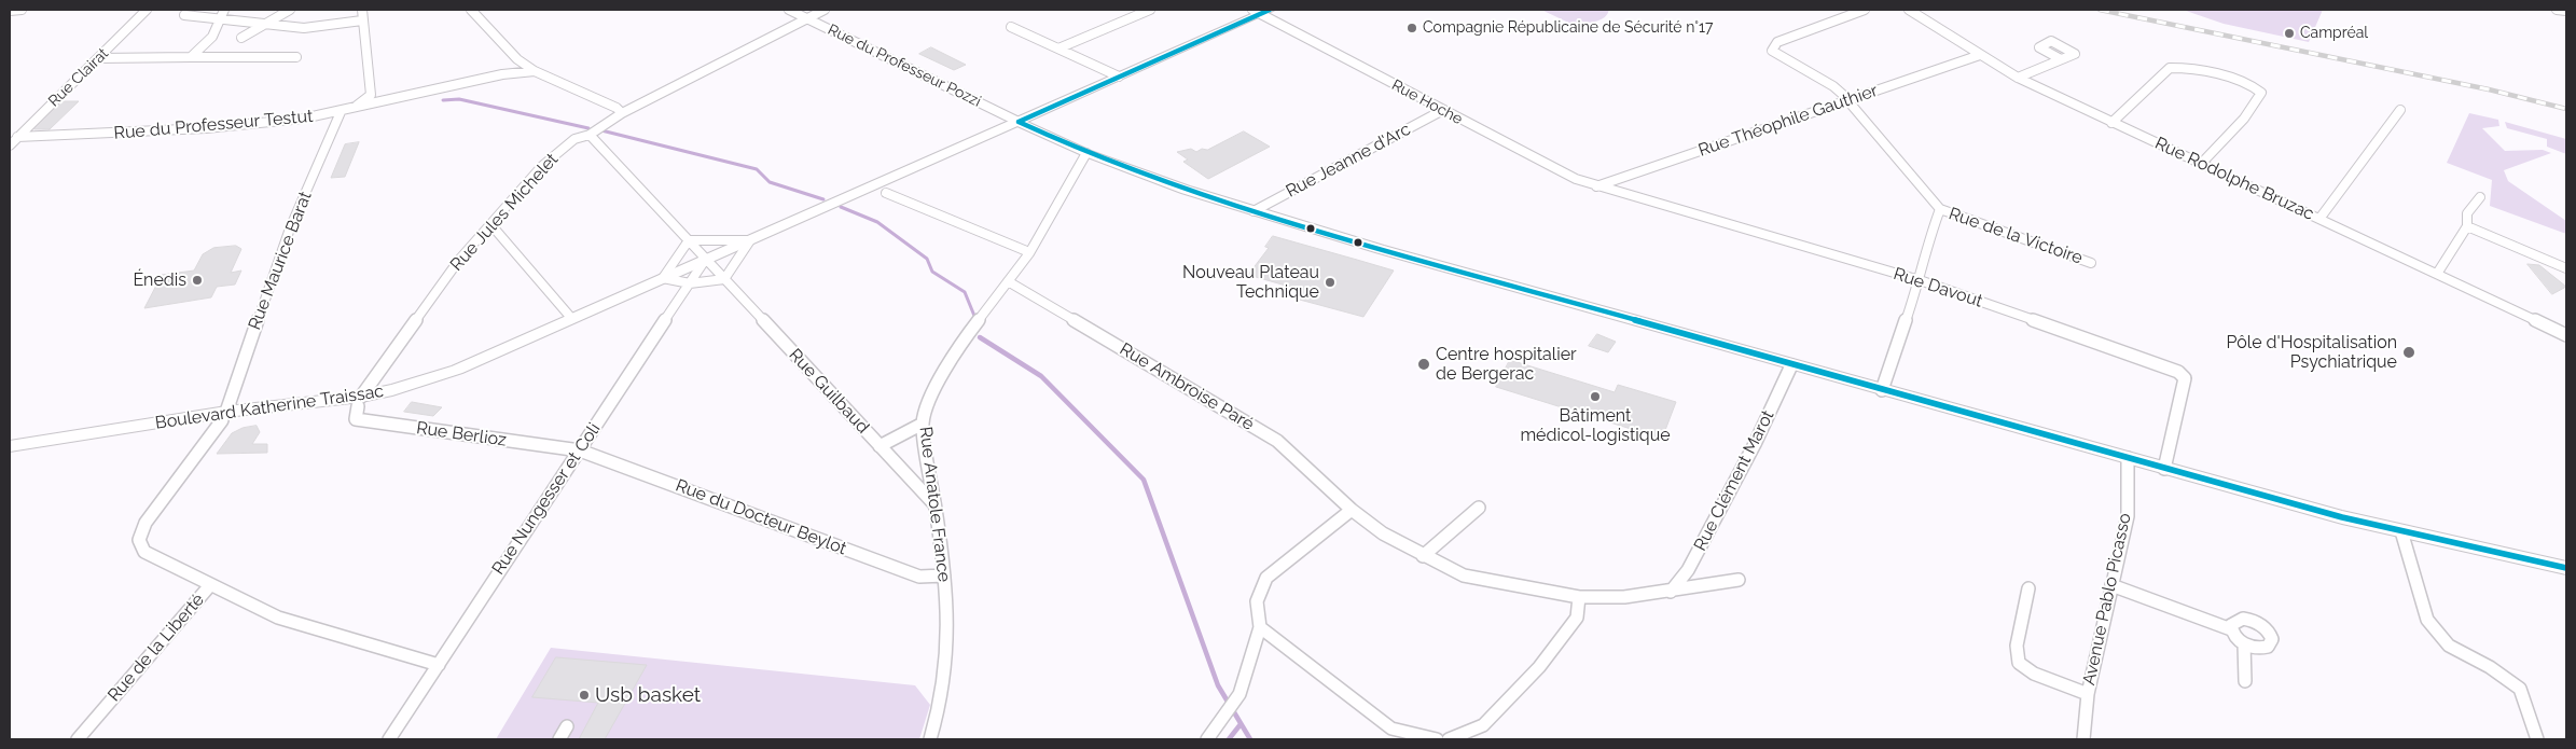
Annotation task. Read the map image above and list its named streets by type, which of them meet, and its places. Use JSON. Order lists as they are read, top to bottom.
{
  "streets": {
    "main road": ["Boulevard Katherine Traissac"],
    "street": [
      "Rue du Professeur Pozzi",
      "Rue Clairat",
      "Rue Hoche",
      "Rue Théophile Gauthier",
      "Rue du Professeur Testut",
      "Rue Jeanne d'Arc",
      "Rue Rodolphe Bruzac",
      "Rue Jules Michelet",
      "Rue de la Victoire",
      "Rue Maurice Barat",
      "Rue Davout",
      "Rue Ambroise Paré",
      "Rue Guilbaud",
      "Rue Berlioz",
      "Rue Clément Marot",
      "Rue Nungesser et Coli",
      "Rue Anatole France",
      "Rue du Docteur Beylot",
      "Avenue Pablo Picasso",
      "Rue de la Liberté"
    ]
  },
  "crossings": [
    ["Rue du Professeur Pozzi", "Rue Jules Michelet"],
    ["Rue du Professeur Pozzi", "Boulevard Katherine Traissac"],
    ["Rue Clairat", "Rue du Professeur Testut"],
    ["Rue Hoche", "Rue Théophile Gauthier"],
    ["Rue Hoche", "Rue Jeanne d'Arc"],
    ["Rue Hoche", "Rue Davout"],
    ["Rue Hoche", "Boulevard Katherine Traissac"],
    ["Rue Théophile Gauthier", "Rue Rodolphe Bruzac"],
    ["Rue Théophile Gauthier", "Rue Davout"],
    ["Rue du Professeur Testut", "Rue Maurice Barat"],
    ["Rue Jules Michelet", "Rue Guilbaud"],
    ["Rue Jules Michelet", "Boulevard Katherine Traissac"],
    ["Rue Jules Michelet", "Rue Berlioz"],
    ["Rue Maurice Barat", "Boulevard Katherine Traissac"],
    ["Rue Maurice Barat", "Rue de la Liberté"],
    ["Rue Ambroise Paré", "Rue Clément Marot"],
    ["Rue Ambroise Paré", "Rue Anatole France"],
    ["Rue Guilbaud", "Boulevard Katherine Traissac"],
    ["Rue Guilbaud", "Rue Nungesser et Coli"],
    ["Rue Guilbaud", "Rue Anatole France"],
    ["Boulevard Katherine Traissac", "Rue Berlioz"],
    ["Boulevard Katherine Traissac", "Rue Nungesser et Coli"],
    ["Boulevard Katherine Traissac", "Rue de la Liberté"],
    ["Rue Berlioz", "Rue Nungesser et Coli"],
    ["Rue Berlioz", "Rue du Docteur Beylot"],
    ["Rue Nungesser et Coli", "Rue du Docteur Beylot"],
    ["Rue Anatole France", "Rue du Docteur Beylot"]
  ],
  "places": [
    "Compagnie Républicaine de Sécurité n°17",
    "Campréal",
    "Énedis",
    "Nouveau Plateau Technique",
    "Pôle d'Hospitalisation Psychiatrique",
    "Centre hospitalier de Bergerac",
    "Bâtiment médicol-logistique",
    "Usb basket"
  ]
}
